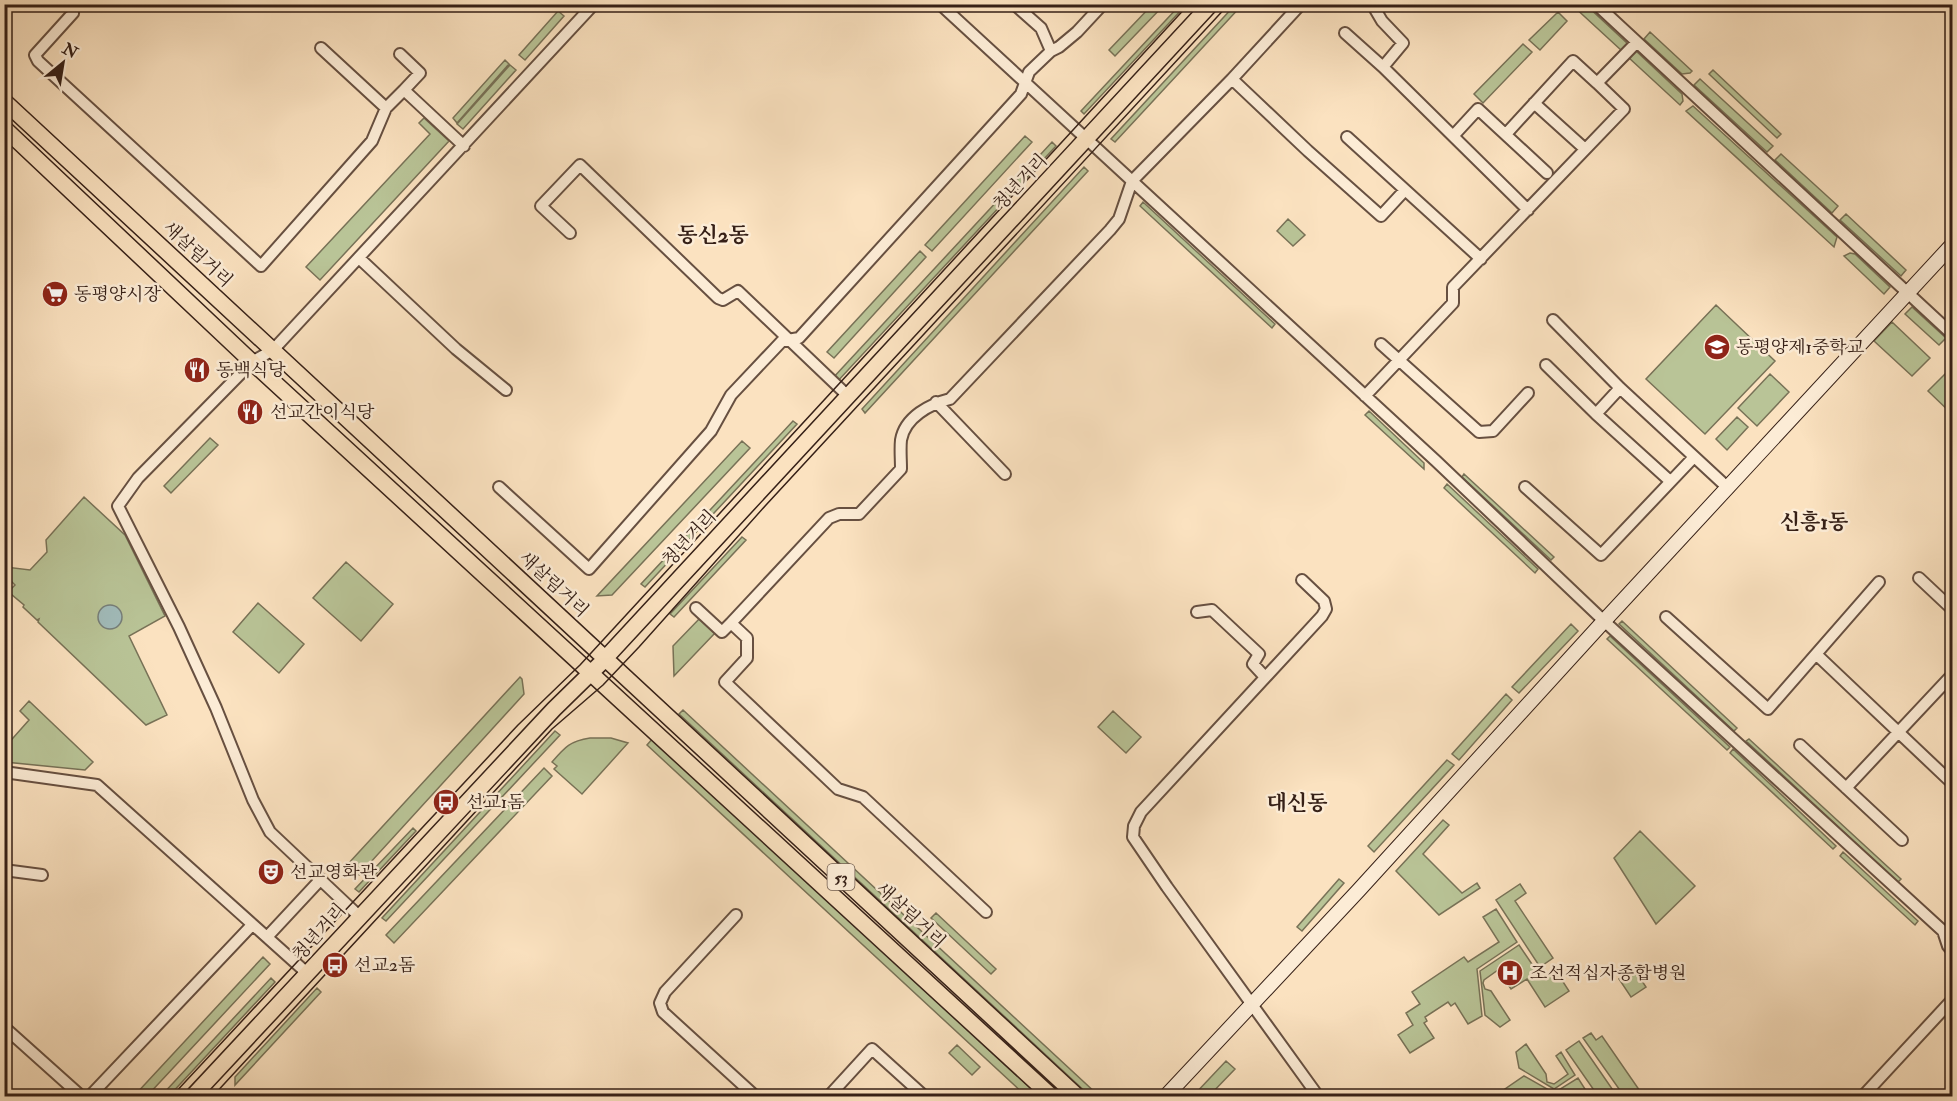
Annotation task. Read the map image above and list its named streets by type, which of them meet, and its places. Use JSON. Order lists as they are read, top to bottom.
{
  "streets": {
    "main road": ["청년거리", "새살림거리", "53"]
  },
  "crossings": [
    ["청년거리", "새살림거리"],
    ["청년거리", "53"]
  ],
  "districts": ["동신2동", "신흥1동", "대신동"],
  "places": {
    "supermarket": ["동평양시장"],
    "school or university": ["동평양제1중학교"],
    "restaurant": ["동백식당", "선교간이식당"],
    "bus stop": ["선교1돔", "선교2돔"],
    "theatre": ["선교영화관"],
    "hospital": ["조선적십자종합병원"]
  },
  "north": "top right"
}
